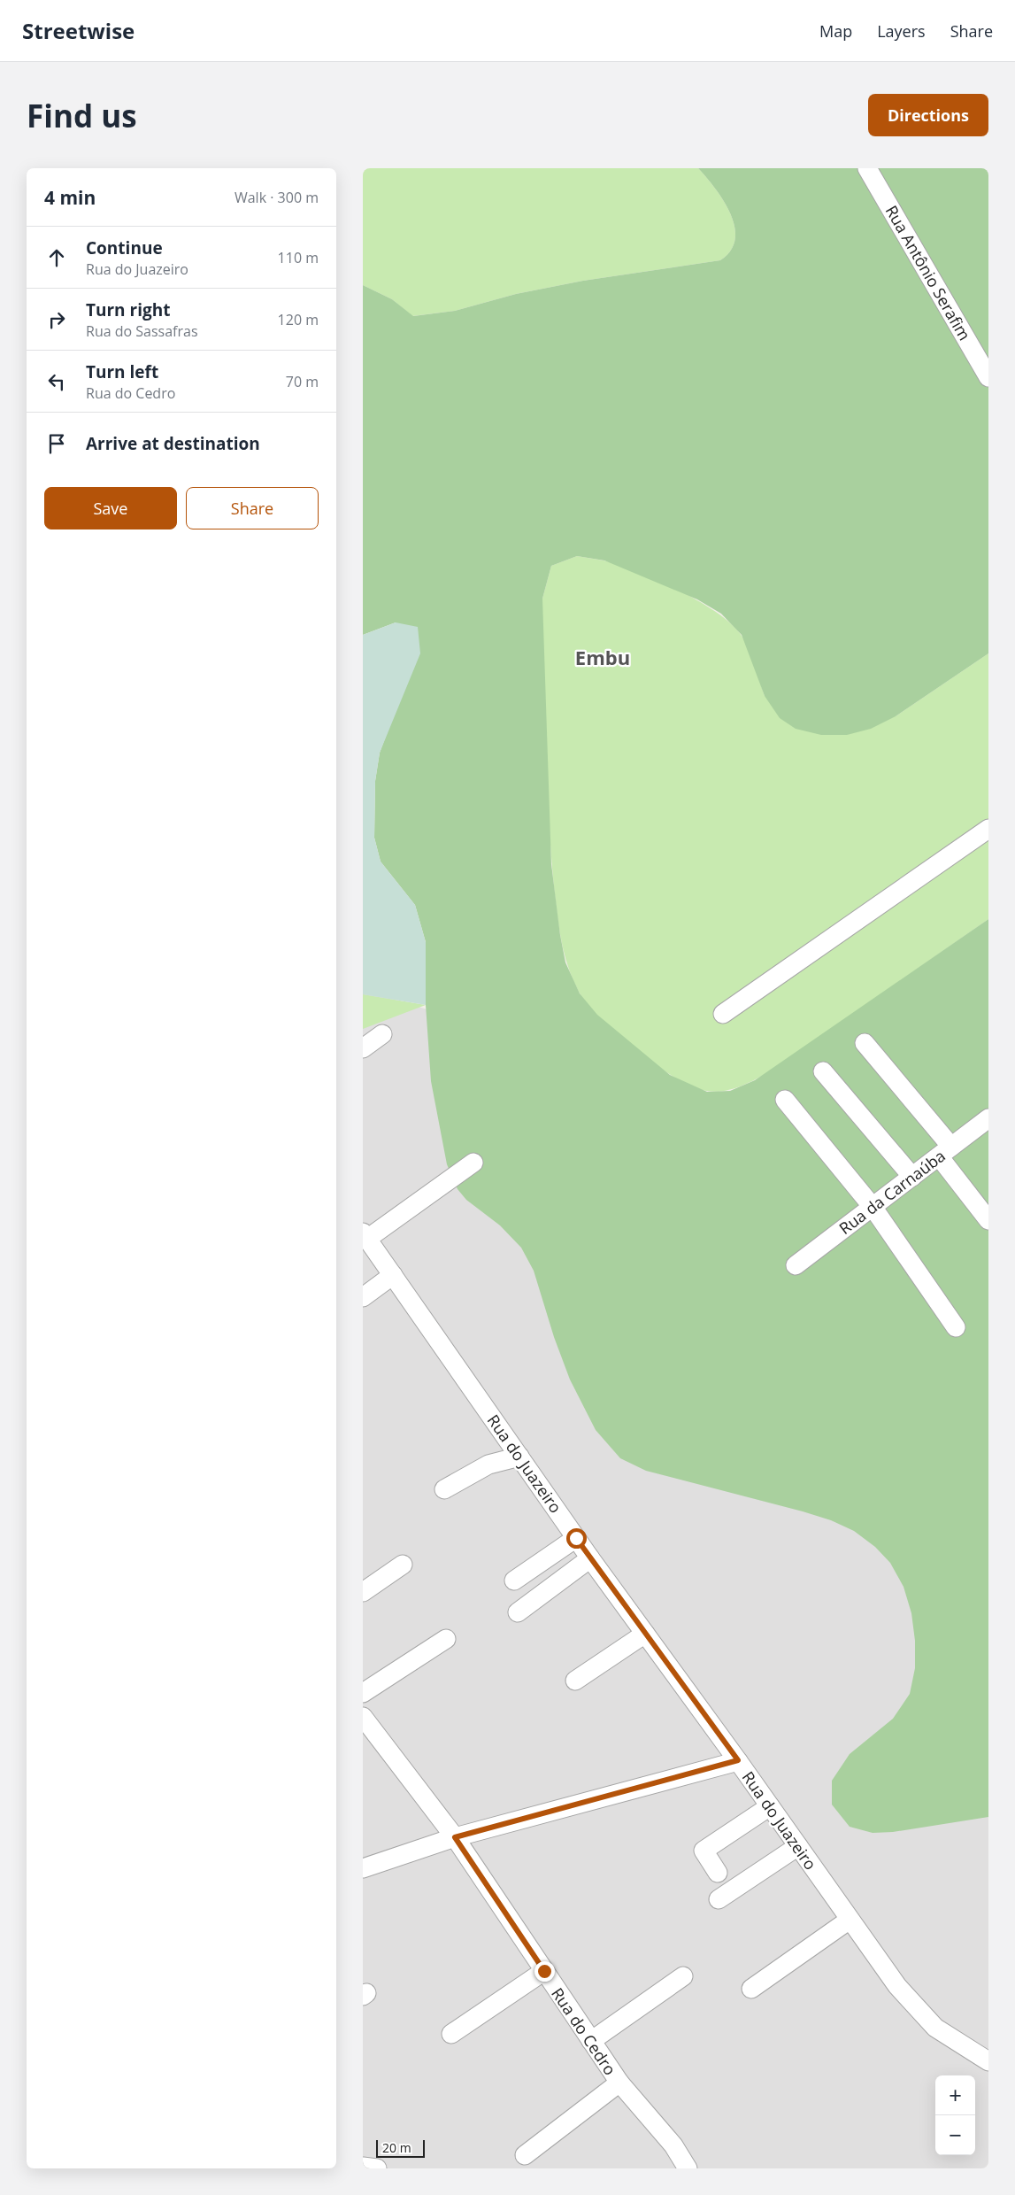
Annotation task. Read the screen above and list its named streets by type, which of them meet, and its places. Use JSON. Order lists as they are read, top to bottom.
{
  "streets": {
    "street": [
      "Rua Antônio Serafim",
      "Rua da Carnaúba",
      "Rua do Juazeiro",
      "Rua do Cedro"
    ]
  },
  "districts": ["Embu"],
  "scale_bar": "20 m",
  "page": {
    "header": "Streetwise",
    "nav": ["Map", "Layers", "Share"],
    "buttons": [
      "Directions",
      ["Save", "Share"]
    ],
    "title": "Find us",
    "heading": ["4 min", "Walk · 300 m"],
    "list": [
      ["Continue", "Rua do Juazeiro", "110 m"],
      ["Turn right", "Rua do Sassafras", "120 m"],
      ["Turn left", "Rua do Cedro", "70 m"],
      "Arrive at destination"
    ],
    "map_buttons": ["+", "−"],
    "scale": "20 m"
  }
}
